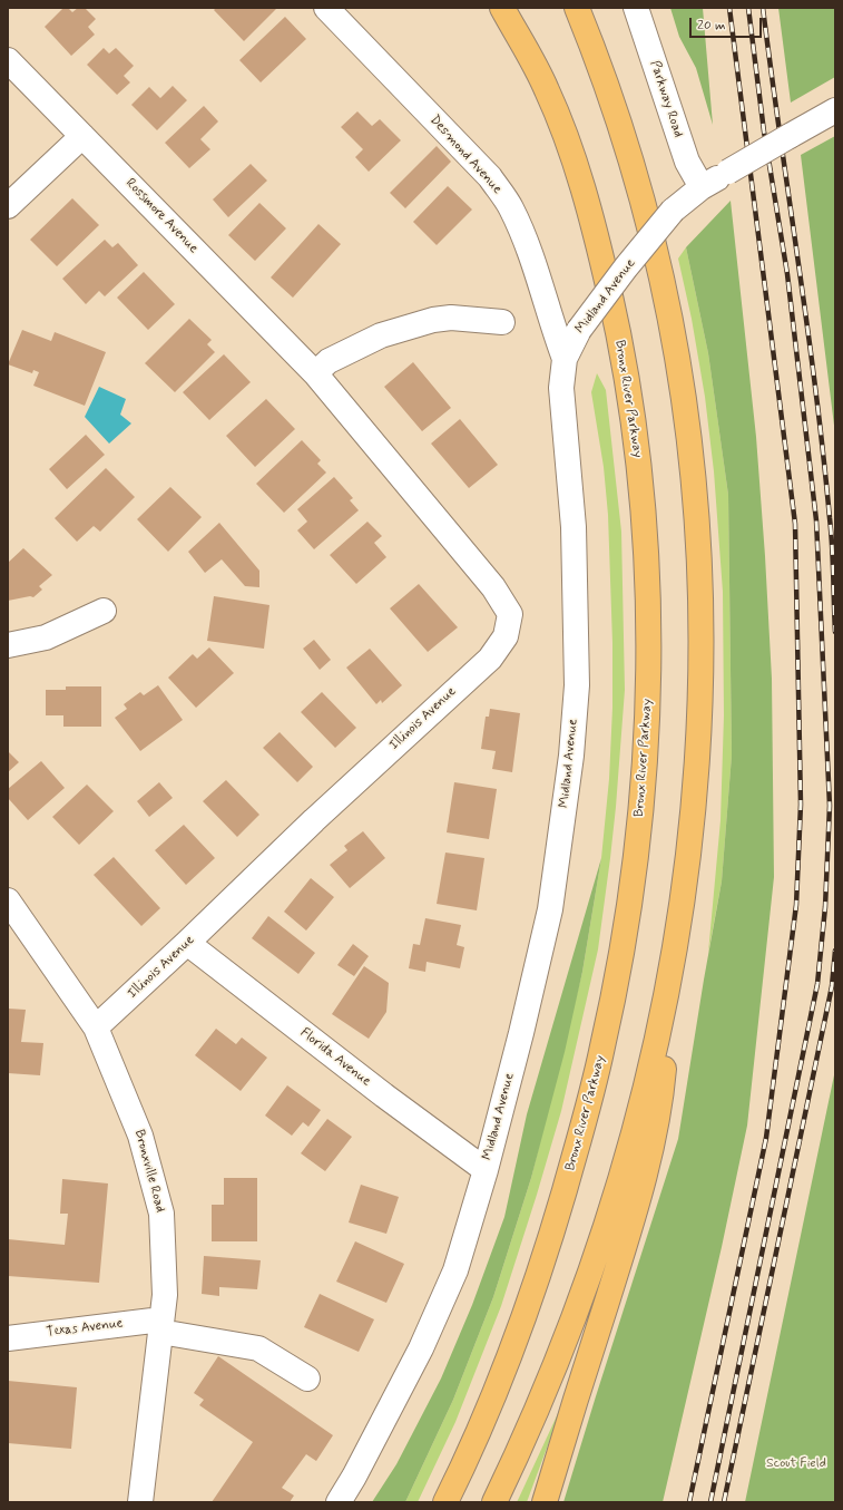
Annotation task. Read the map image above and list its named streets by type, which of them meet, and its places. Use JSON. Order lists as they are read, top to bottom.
{
  "streets": {
    "highway": ["Bronx River Parkway"],
    "street": [
      "Parkway Road",
      "Desmond Avenue",
      "Rossmore Avenue",
      "Midland Avenue",
      "Illinois Avenue",
      "Florida Avenue",
      "Bronxville Road",
      "Texas Avenue"
    ]
  },
  "crossings": [
    ["Parkway Road", "Midland Avenue"],
    ["Desmond Avenue", "Midland Avenue"],
    ["Rossmore Avenue", "Illinois Avenue"],
    ["Midland Avenue", "Florida Avenue"],
    ["Illinois Avenue", "Florida Avenue"],
    ["Illinois Avenue", "Bronxville Road"],
    ["Bronxville Road", "Texas Avenue"]
  ],
  "parks": ["Scout Field"],
  "scale_bar": "20 m"
}
